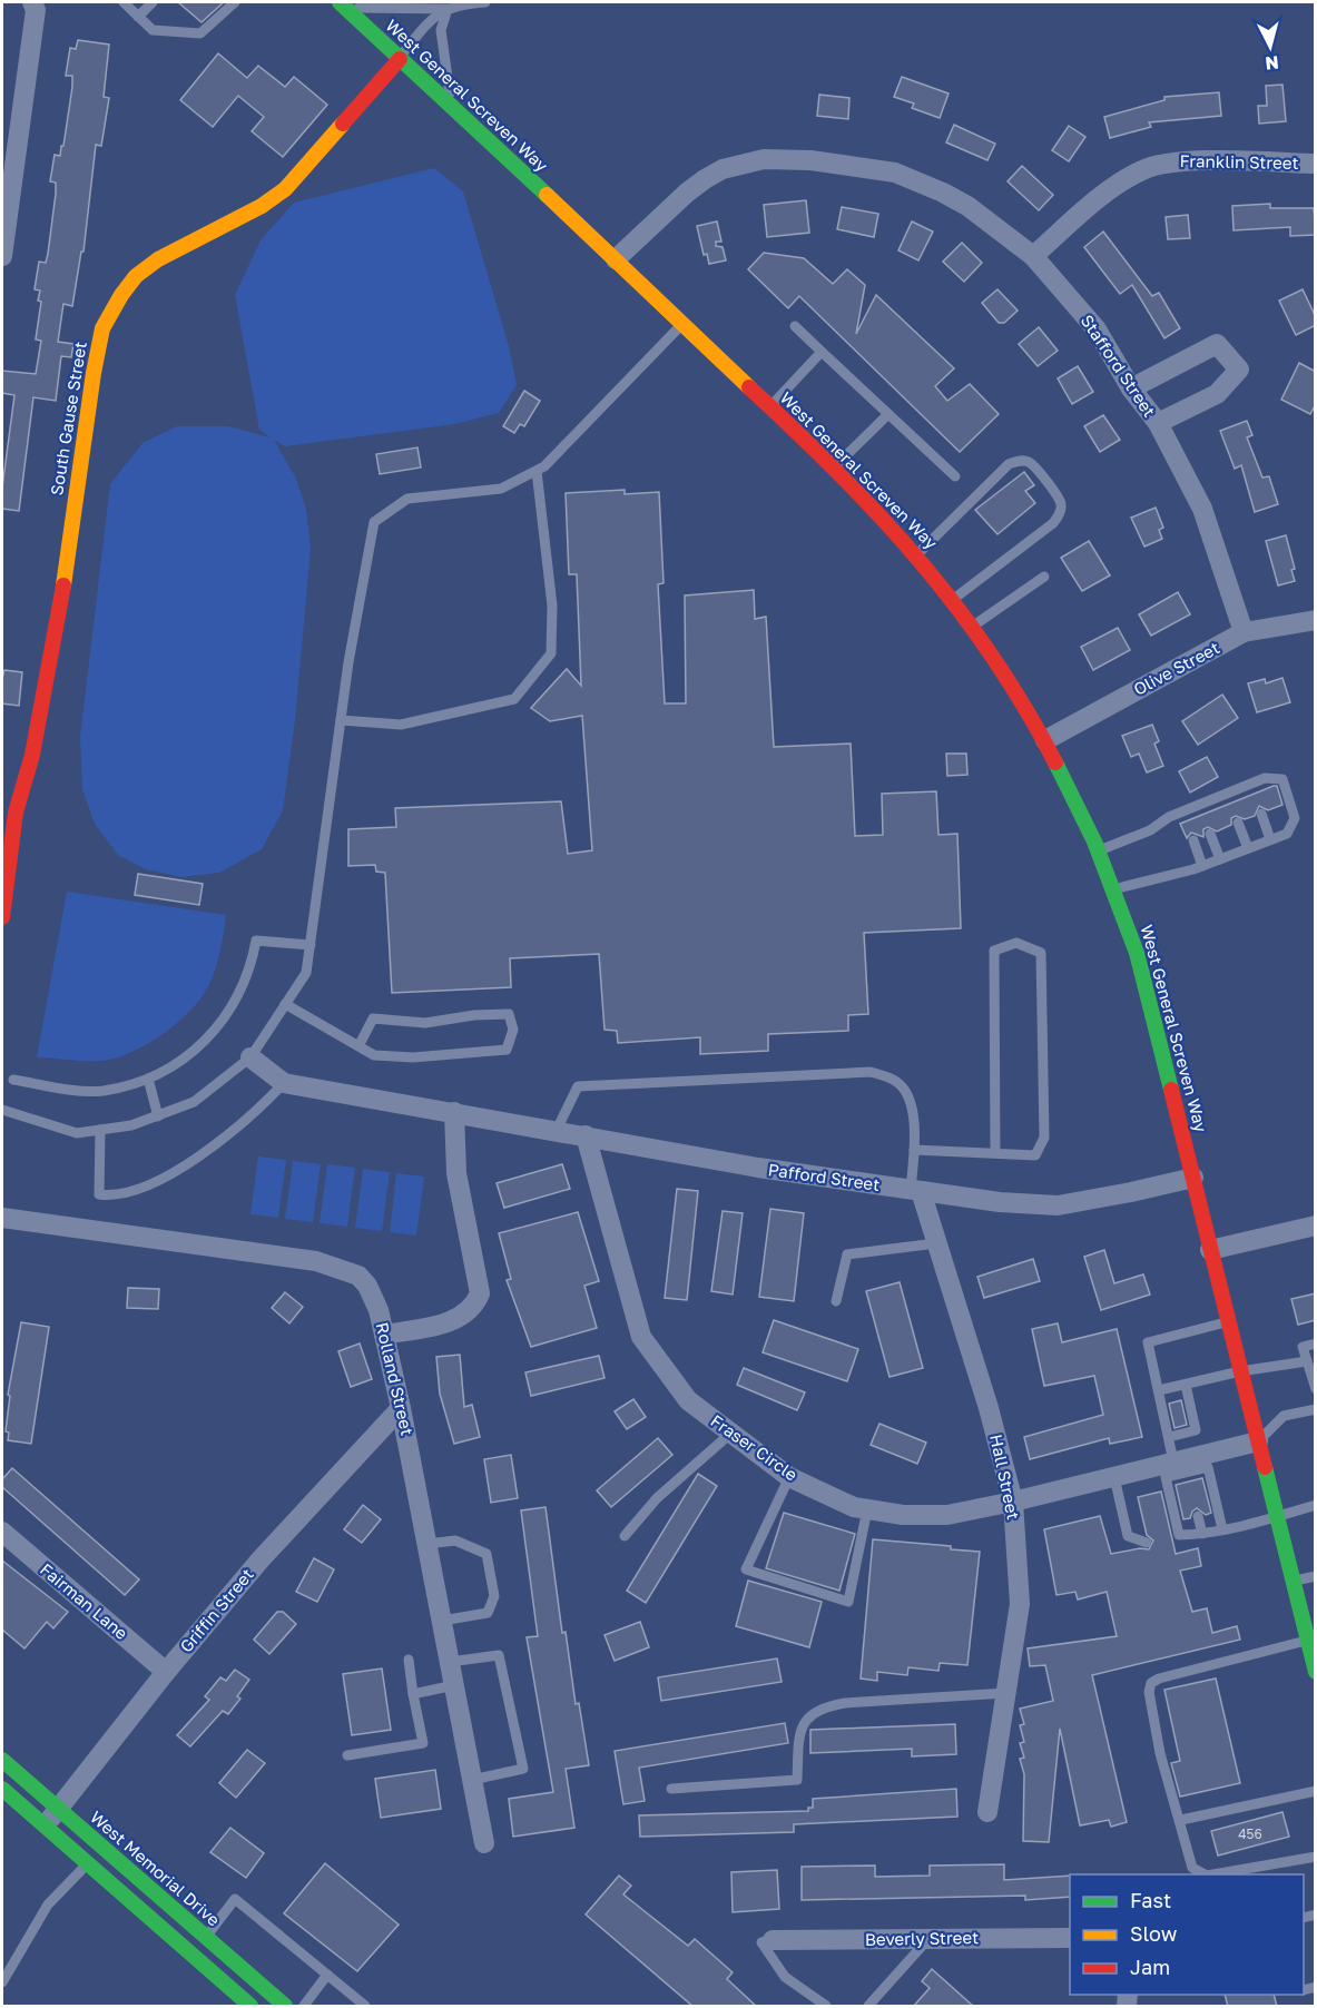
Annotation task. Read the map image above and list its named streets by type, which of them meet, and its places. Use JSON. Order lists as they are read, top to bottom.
{
  "streets": {
    "main road": ["West General Screven Way", "South Gause Street", "West Memorial Drive"],
    "street": [
      "Franklin Street",
      "Stafford Street",
      "Olive Street",
      "Pafford Street",
      "Rolland Street",
      "Fraser Circle",
      "Hall Street",
      "Fairman Lane",
      "Griffin Street",
      "Beverly Street"
    ]
  },
  "crossings": [
    ["West General Screven Way", "Stafford Street"],
    ["West General Screven Way", "South Gause Street"],
    ["West General Screven Way", "Olive Street"],
    ["West General Screven Way", "Pafford Street"],
    ["West General Screven Way", "Fraser Circle"],
    ["Franklin Street", "Stafford Street"],
    ["Stafford Street", "Olive Street"],
    ["Pafford Street", "Fraser Circle"],
    ["Pafford Street", "Hall Street"],
    ["Rolland Street", "Griffin Street"],
    ["Fraser Circle", "Hall Street"],
    ["Fairman Lane", "Griffin Street"],
    ["Griffin Street", "West Memorial Drive"]
  ],
  "house_numbers": ["456"],
  "legend": ["Fast", "Slow", "Jam"],
  "north": "bottom"
}
